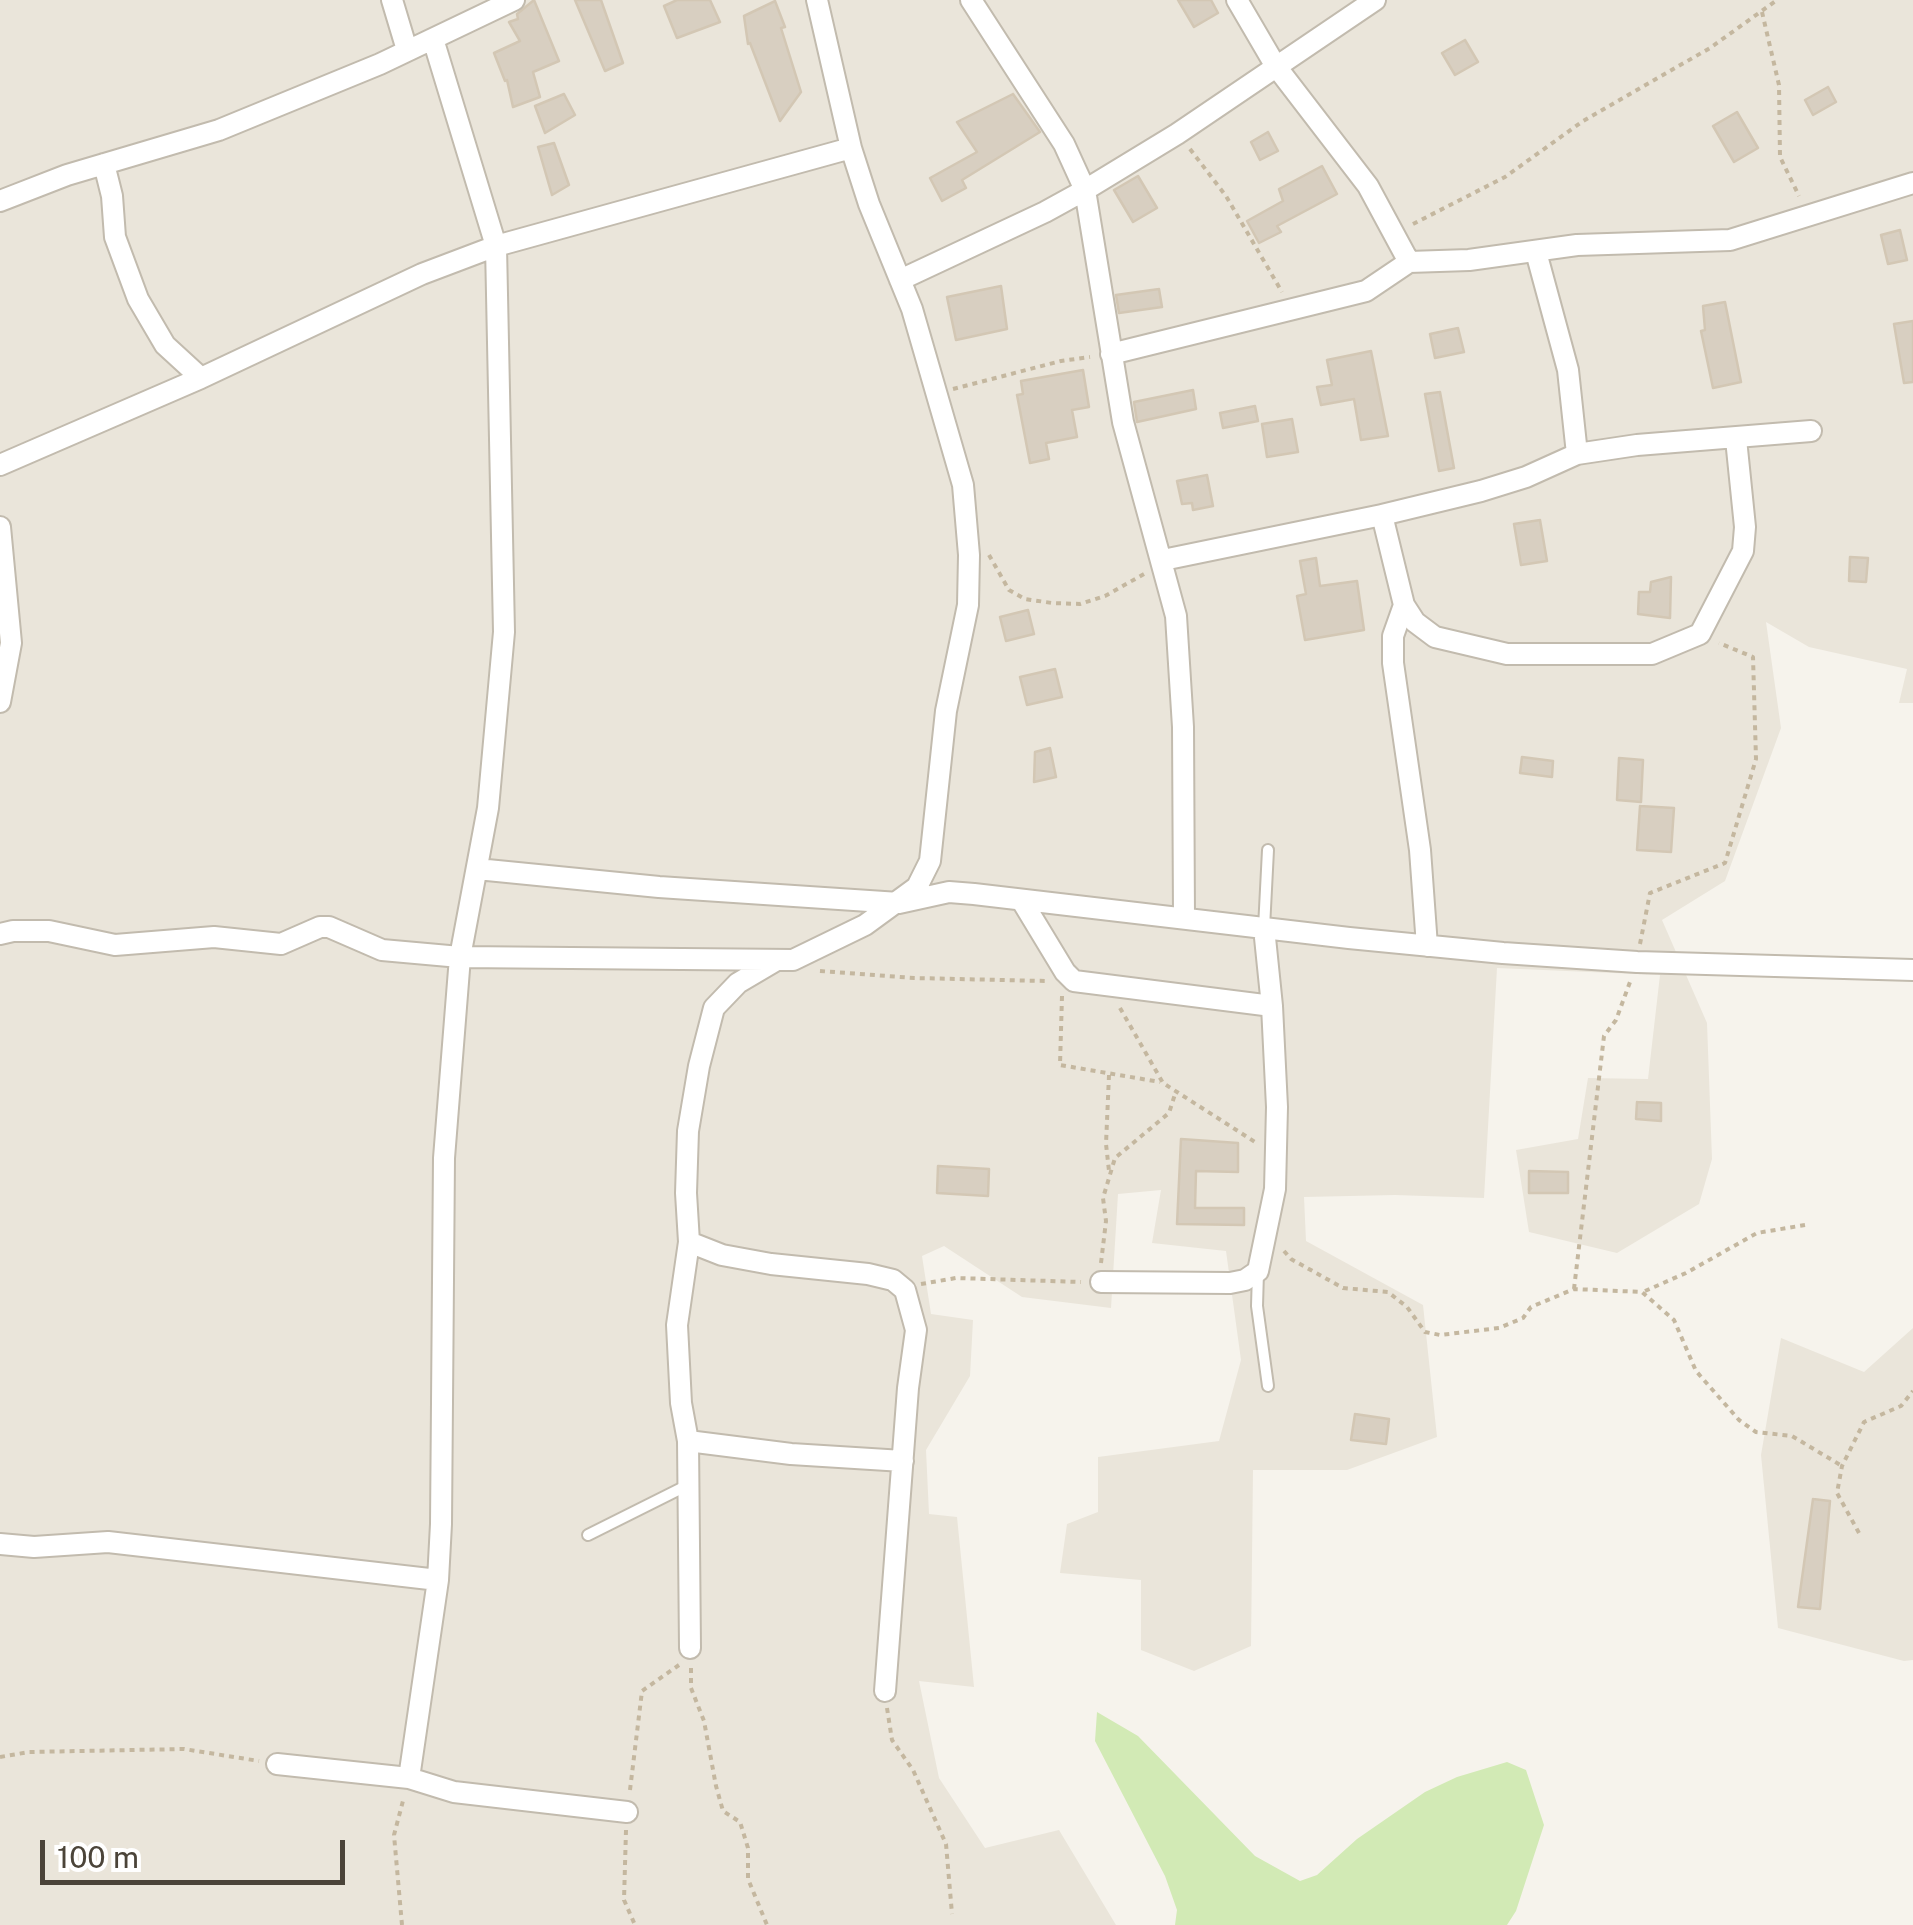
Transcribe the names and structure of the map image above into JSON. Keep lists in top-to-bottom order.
{
  "scale_bar": "100 m"
}
